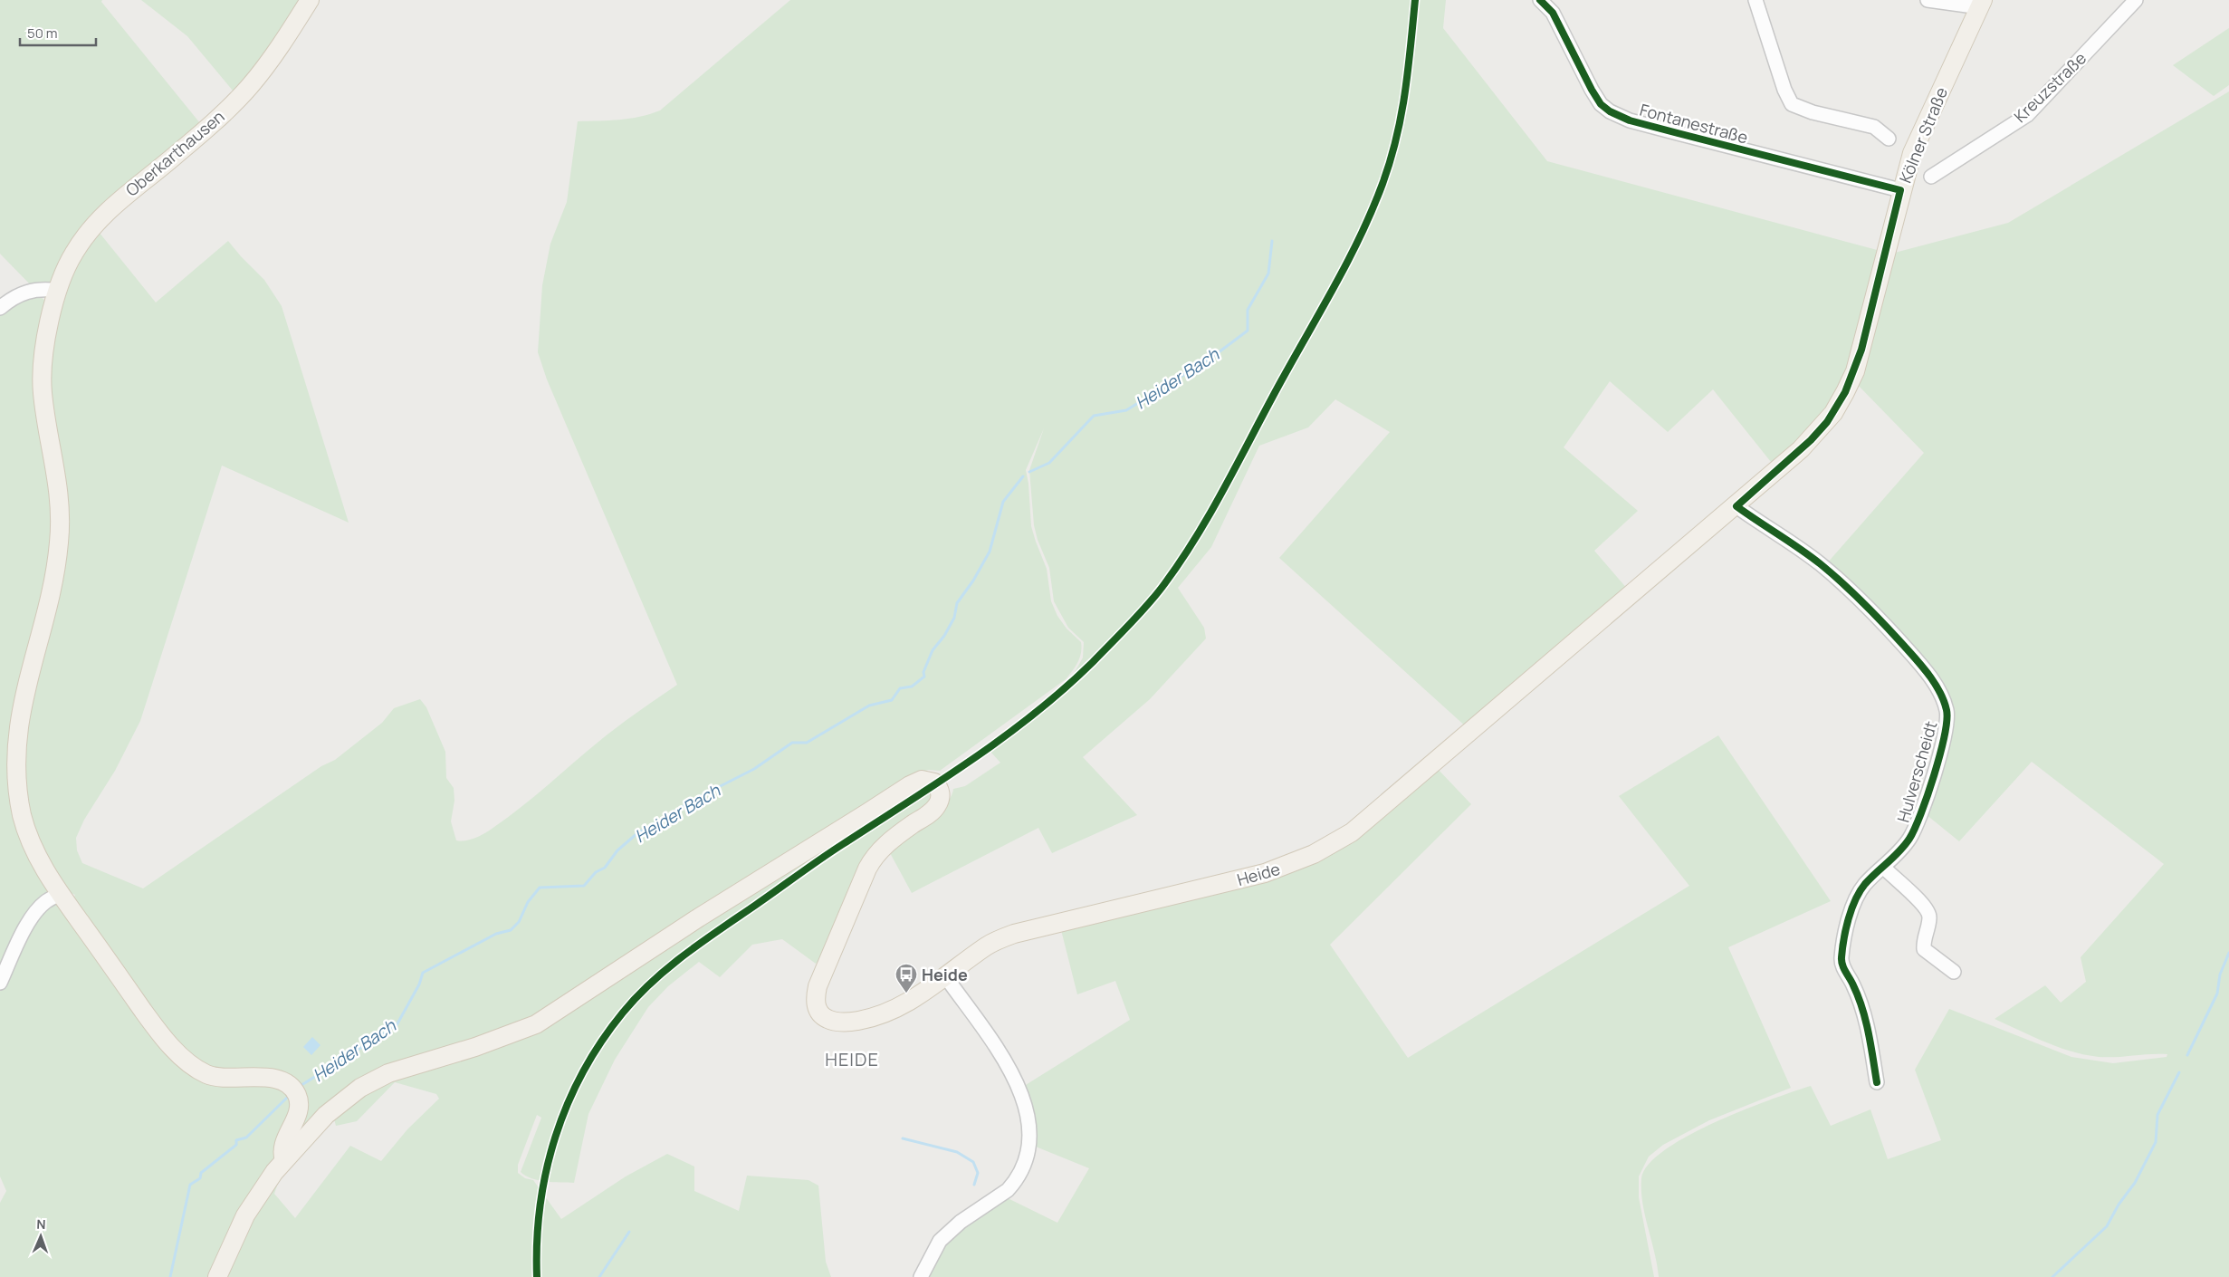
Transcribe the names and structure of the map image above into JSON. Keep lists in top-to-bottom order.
{
  "streets": {
    "main road": ["Kölner Straße", "Oberkarthausen", "Heide"],
    "street": ["Kreuzstraße", "Fontanestraße", "Hulverscheidt"]
  },
  "crossings": [
    ["Fontanestraße", "Kölner Straße"],
    ["Kölner Straße", "Hulverscheidt"],
    ["Kölner Straße", "Heide"],
    ["Oberkarthausen", "Heide"],
    ["Hulverscheidt", "Heide"]
  ],
  "districts": ["HEIDE"],
  "water": ["Heider Bach"],
  "places": {
    "bus stop": ["Heide"]
  },
  "scale_bar": "50 m",
  "north": "top"
}
